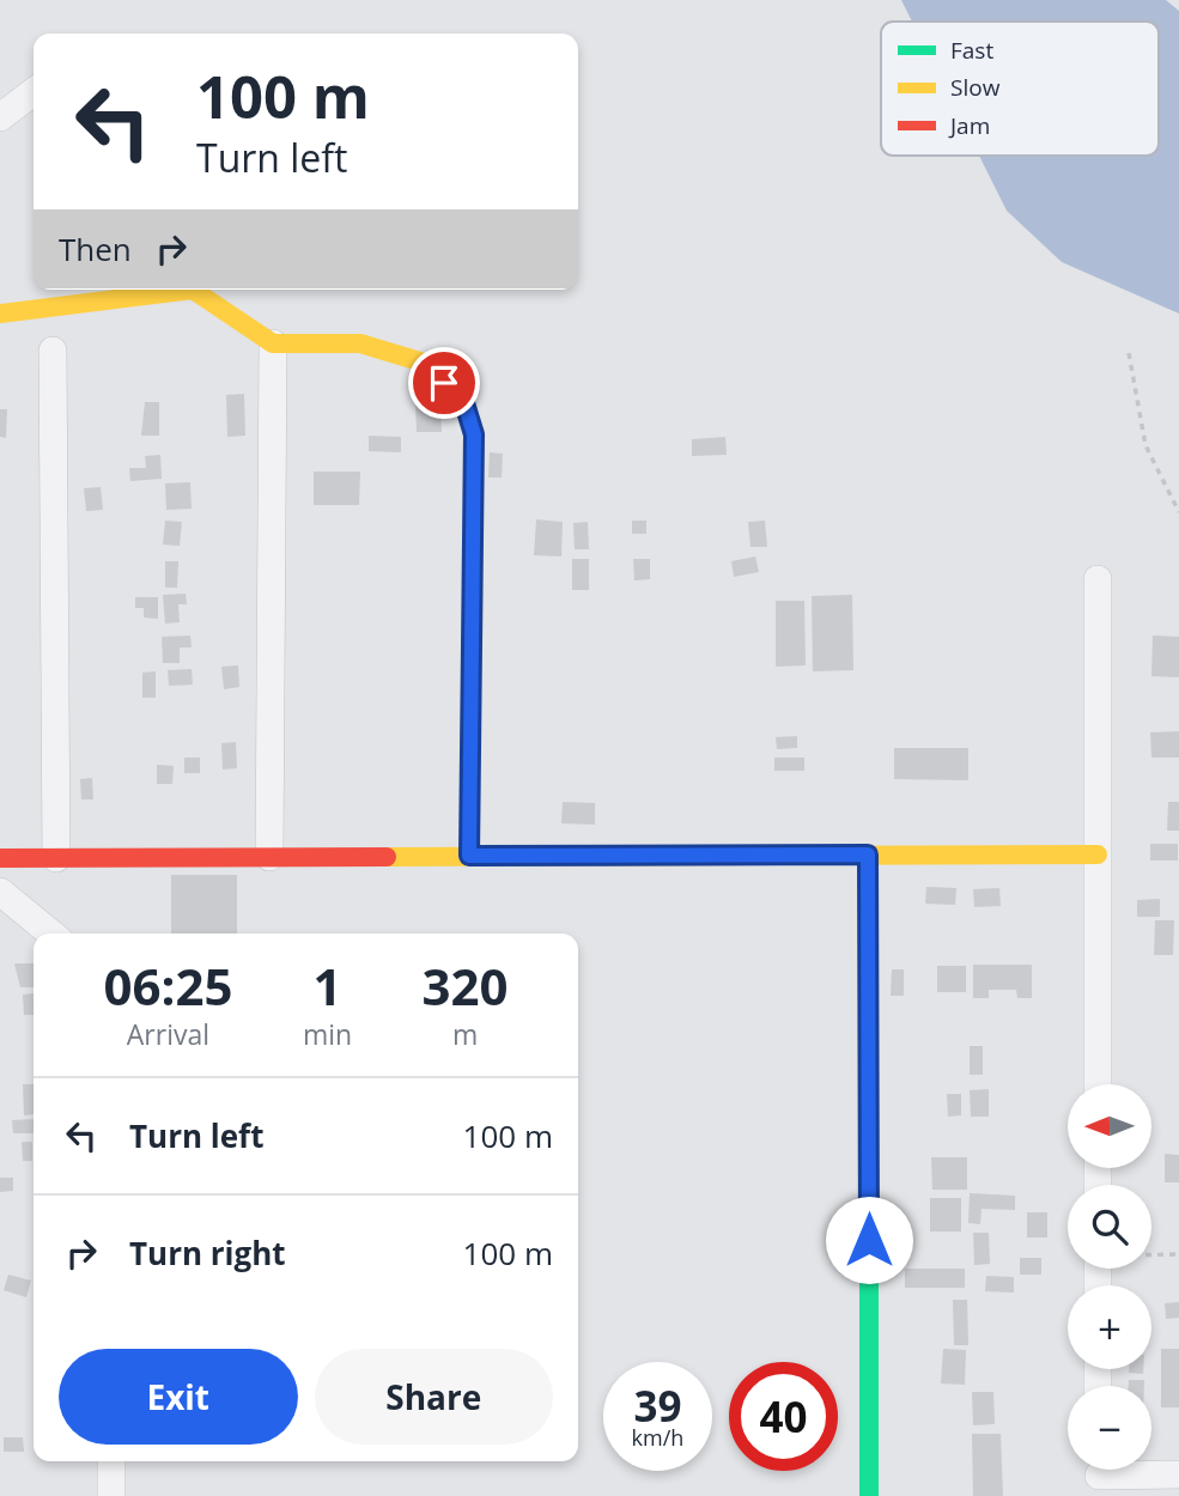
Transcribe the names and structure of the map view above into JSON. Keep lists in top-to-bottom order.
{
  "legend": ["Fast", "Slow", "Jam"],
  "north": "left",
  "page": {
    "turn": ["100 m", "Turn left"],
    "then": "Then",
    "eta": [
      "06:25",
      "Arrival",
      "1",
      "min",
      "320",
      "m"
    ],
    "list": [
      {
        "name": "Turn left",
        "value": "100 m"
      },
      {
        "name": "Turn right",
        "value": "100 m"
      }
    ],
    "map_buttons": ["+", "−"],
    "buttons": ["Exit", "Share"],
    "speed": "39 km/h",
    "limit": "40"
  }
}
